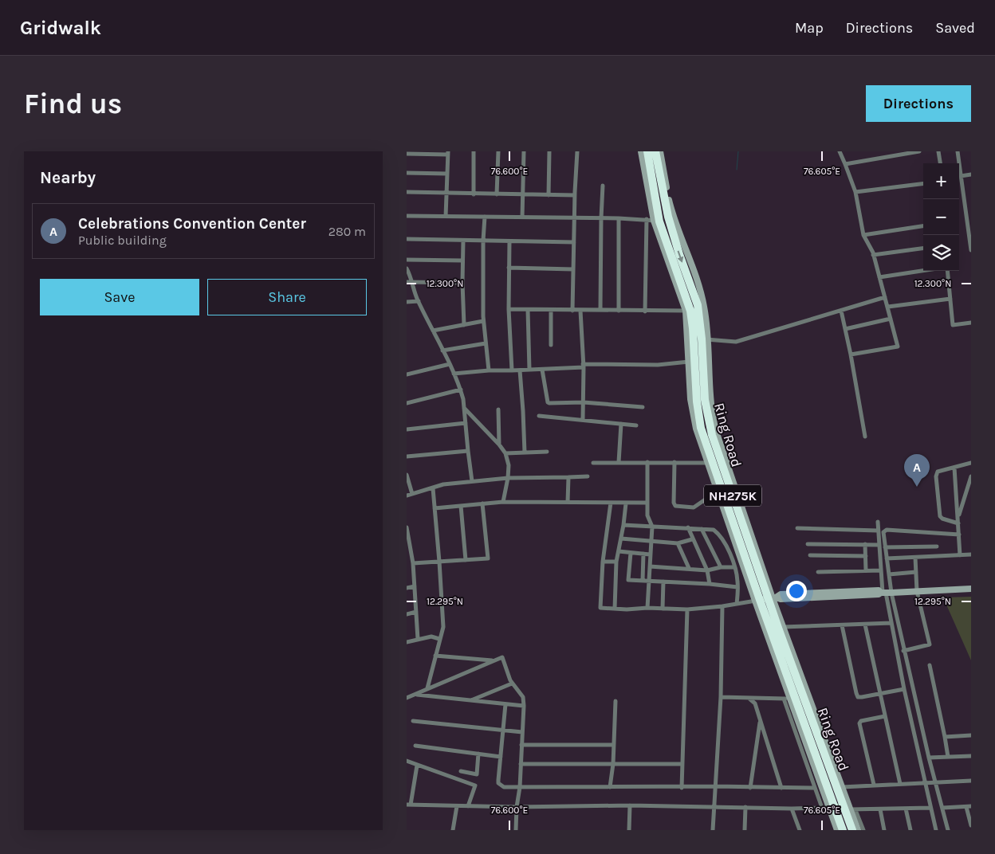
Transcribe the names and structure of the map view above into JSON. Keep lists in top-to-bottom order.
{
  "streets": {
    "highway": ["Ring Road", "NH275K"]
  },
  "page": {
    "header": "Gridwalk",
    "nav": ["Map", "Directions", "Saved"],
    "buttons": [
      "Directions",
      ["Save", "Share"]
    ],
    "title": "Find us",
    "heading": "Nearby",
    "map_buttons": ["+", "−"],
    "list": [
      {
        "mark": "A",
        "name": "Celebrations Convention Center",
        "note": "Public building",
        "value": "280 m"
      }
    ],
    "pins": "A"
  },
  "coordinates": [
    "76.600°E",
    "76.605°E",
    "12.300°N",
    "12.295°N"
  ]
}
